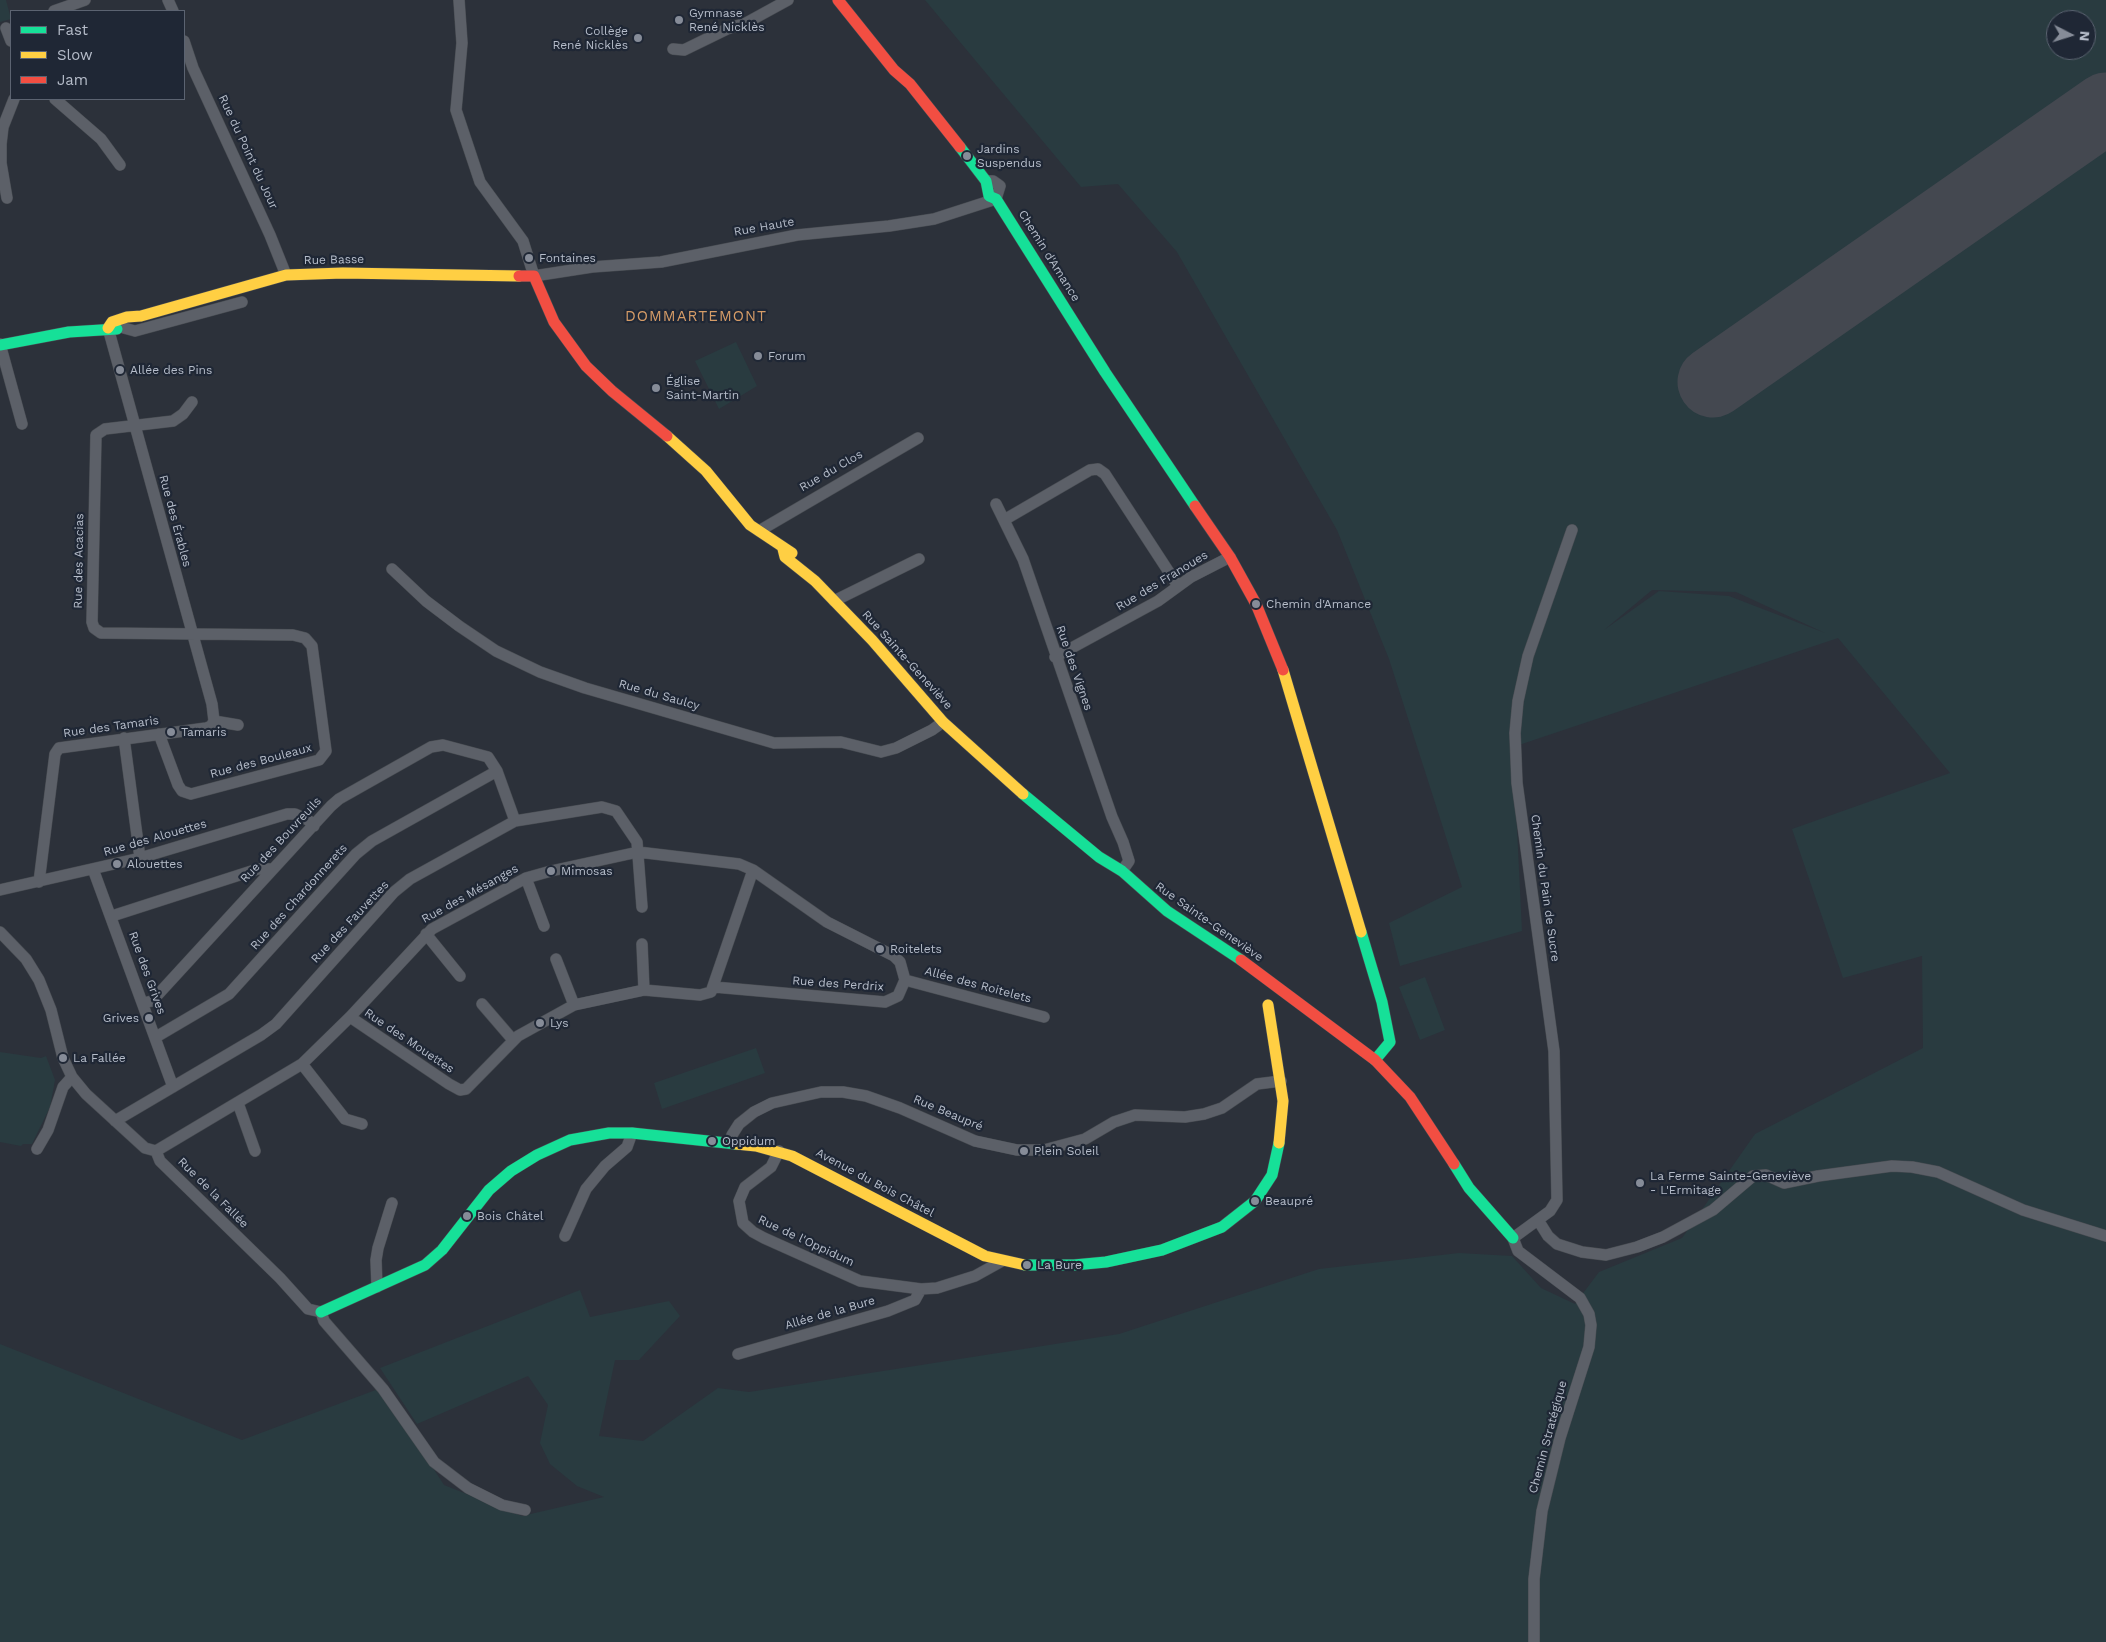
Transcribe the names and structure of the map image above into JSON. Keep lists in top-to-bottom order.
{
  "streets": {
    "street": [
      "Rue du Point du Jour",
      "Rue Haute",
      "Chemin d'Amance",
      "Rue Basse",
      "Rue du Clos",
      "Rue des Érables",
      "Rue des Acacias",
      "Rue des Franoues",
      "Rue Sainte-Geneviève",
      "Rue des Vignes",
      "Rue du Saulcy",
      "Rue des Tamaris",
      "Rue des Bouleaux",
      "Rue des Alouettes",
      "Rue des Bouvreuils",
      "Chemin du Pain de Sucre",
      "Rue des Mésanges",
      "Rue des Chardonnerets",
      "Rue des Fauvettes",
      "Rue des Grives",
      "Rue des Perdrix",
      "Allée des Roitelets",
      "Rue des Mouettes",
      "Rue Beaupré",
      "Avenue du Bois Châtel",
      "Rue de la Fallée",
      "Rue de l'Oppidum",
      "Allée de la Bure",
      "Chemin Stratégique"
    ]
  },
  "crossings": [
    ["Rue du Point du Jour", "Rue Basse"],
    ["Rue Haute", "Chemin d'Amance"],
    ["Rue Haute", "Rue Basse"],
    ["Rue Haute", "Rue Sainte-Geneviève"],
    ["Chemin d'Amance", "Rue des Franoues"],
    ["Chemin d'Amance", "Rue Sainte-Geneviève"],
    ["Rue Basse", "Rue des Érables"],
    ["Rue Basse", "Rue Sainte-Geneviève"],
    ["Rue du Clos", "Rue Sainte-Geneviève"],
    ["Rue des Érables", "Rue des Acacias"],
    ["Rue des Érables", "Rue des Tamaris"],
    ["Rue des Érables", "Rue des Bouleaux"],
    ["Rue des Acacias", "Rue des Bouleaux"],
    ["Rue des Franoues", "Rue des Vignes"],
    ["Rue Sainte-Geneviève", "Rue des Vignes"],
    ["Rue Sainte-Geneviève", "Rue du Saulcy"],
    ["Rue Sainte-Geneviève", "Chemin du Pain de Sucre"],
    ["Rue Sainte-Geneviève", "Chemin Stratégique"],
    ["Rue des Tamaris", "Rue des Bouleaux"],
    ["Rue des Tamaris", "Rue des Alouettes"],
    ["Rue des Alouettes", "Rue des Bouvreuils"],
    ["Rue des Alouettes", "Rue des Grives"],
    ["Rue des Bouvreuils", "Rue des Chardonnerets"],
    ["Rue des Bouvreuils", "Rue des Fauvettes"],
    ["Rue des Bouvreuils", "Rue des Grives"],
    ["Chemin du Pain de Sucre", "Chemin Stratégique"],
    ["Rue des Mésanges", "Rue des Fauvettes"],
    ["Rue des Mésanges", "Rue des Mouettes"],
    ["Rue des Mésanges", "Rue de la Fallée"],
    ["Rue des Chardonnerets", "Rue des Grives"],
    ["Rue des Fauvettes", "Rue des Grives"],
    ["Rue des Fauvettes", "Rue de la Fallée"],
    ["Rue des Perdrix", "Allée des Roitelets"],
    ["Rue des Perdrix", "Rue des Mouettes"],
    ["Rue Beaupré", "Avenue du Bois Châtel"],
    ["Avenue du Bois Châtel", "Rue de la Fallée"],
    ["Avenue du Bois Châtel", "Rue de l'Oppidum"],
    ["Rue de l'Oppidum", "Allée de la Bure"]
  ],
  "districts": ["DOMMARTEMONT"],
  "places": [
    "Gymnase René Nicklès",
    "Collège René Nicklès",
    "Jardins Suspendus",
    "Fontaines",
    "Forum",
    "Allée des Pins",
    "Église Saint-Martin",
    "Chemin d'Amance",
    "Tamaris",
    "Alouettes",
    "Mimosas",
    "Roitelets",
    "Grives",
    "Lys",
    "La Fallée",
    "Oppidum",
    "Plein Soleil",
    "La Ferme Sainte-Geneviève - L'Ermitage",
    "Beaupré",
    "Bois Châtel",
    "La Bure"
  ],
  "legend": ["Fast", "Slow", "Jam"],
  "north": "right"
}
